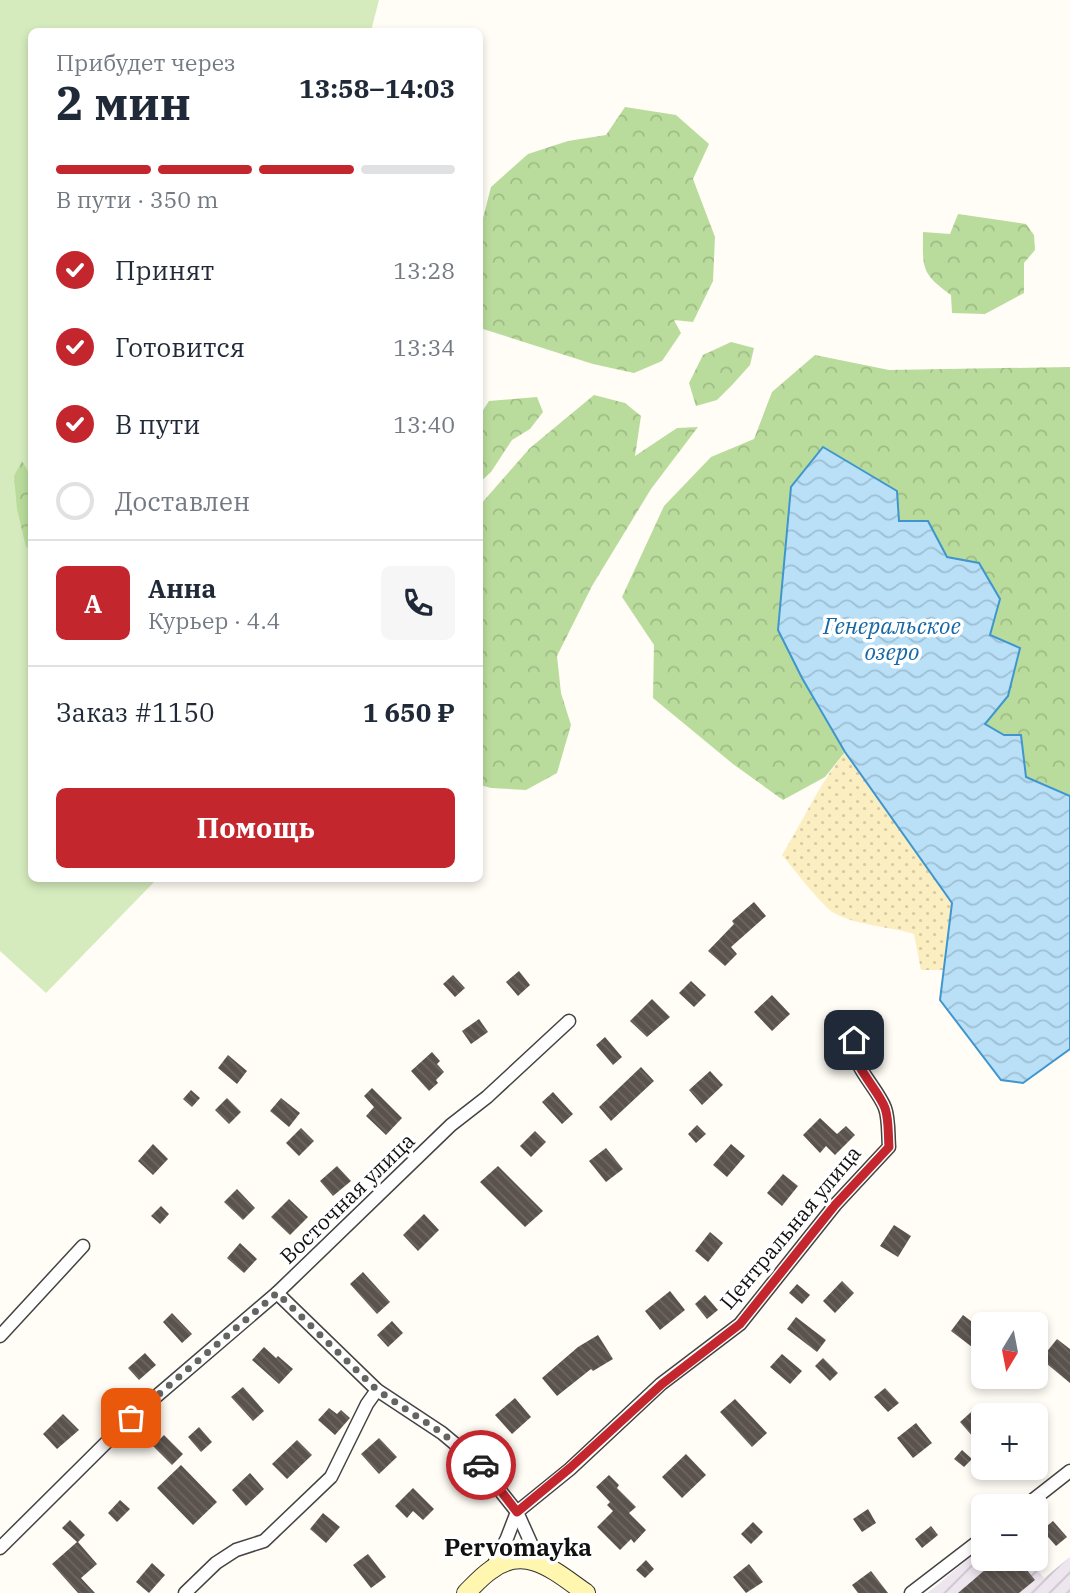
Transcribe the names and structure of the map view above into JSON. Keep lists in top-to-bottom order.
{
  "streets": {
    "street": ["Восточная улица", "Центральная улица"]
  },
  "districts": ["Pervomayka"],
  "water": ["Генеральское озеро"],
  "north": "bottom",
  "page": {
    "heading": ["2 мин", "Прибудет через", "13:58–14:03"],
    "panel": [
      "Анна",
      "Курьер · 4.4",
      "Заказ #1150",
      "1 650 ₽"
    ],
    "bar": "В пути · 350 m",
    "list": [
      ["Принят", "13:28"],
      ["Готовится", "13:34"],
      ["В пути", "13:40"],
      "Доставлен"
    ],
    "round": "А",
    "buttons": "Помощь",
    "map_buttons": ["+", "−"]
  }
}
